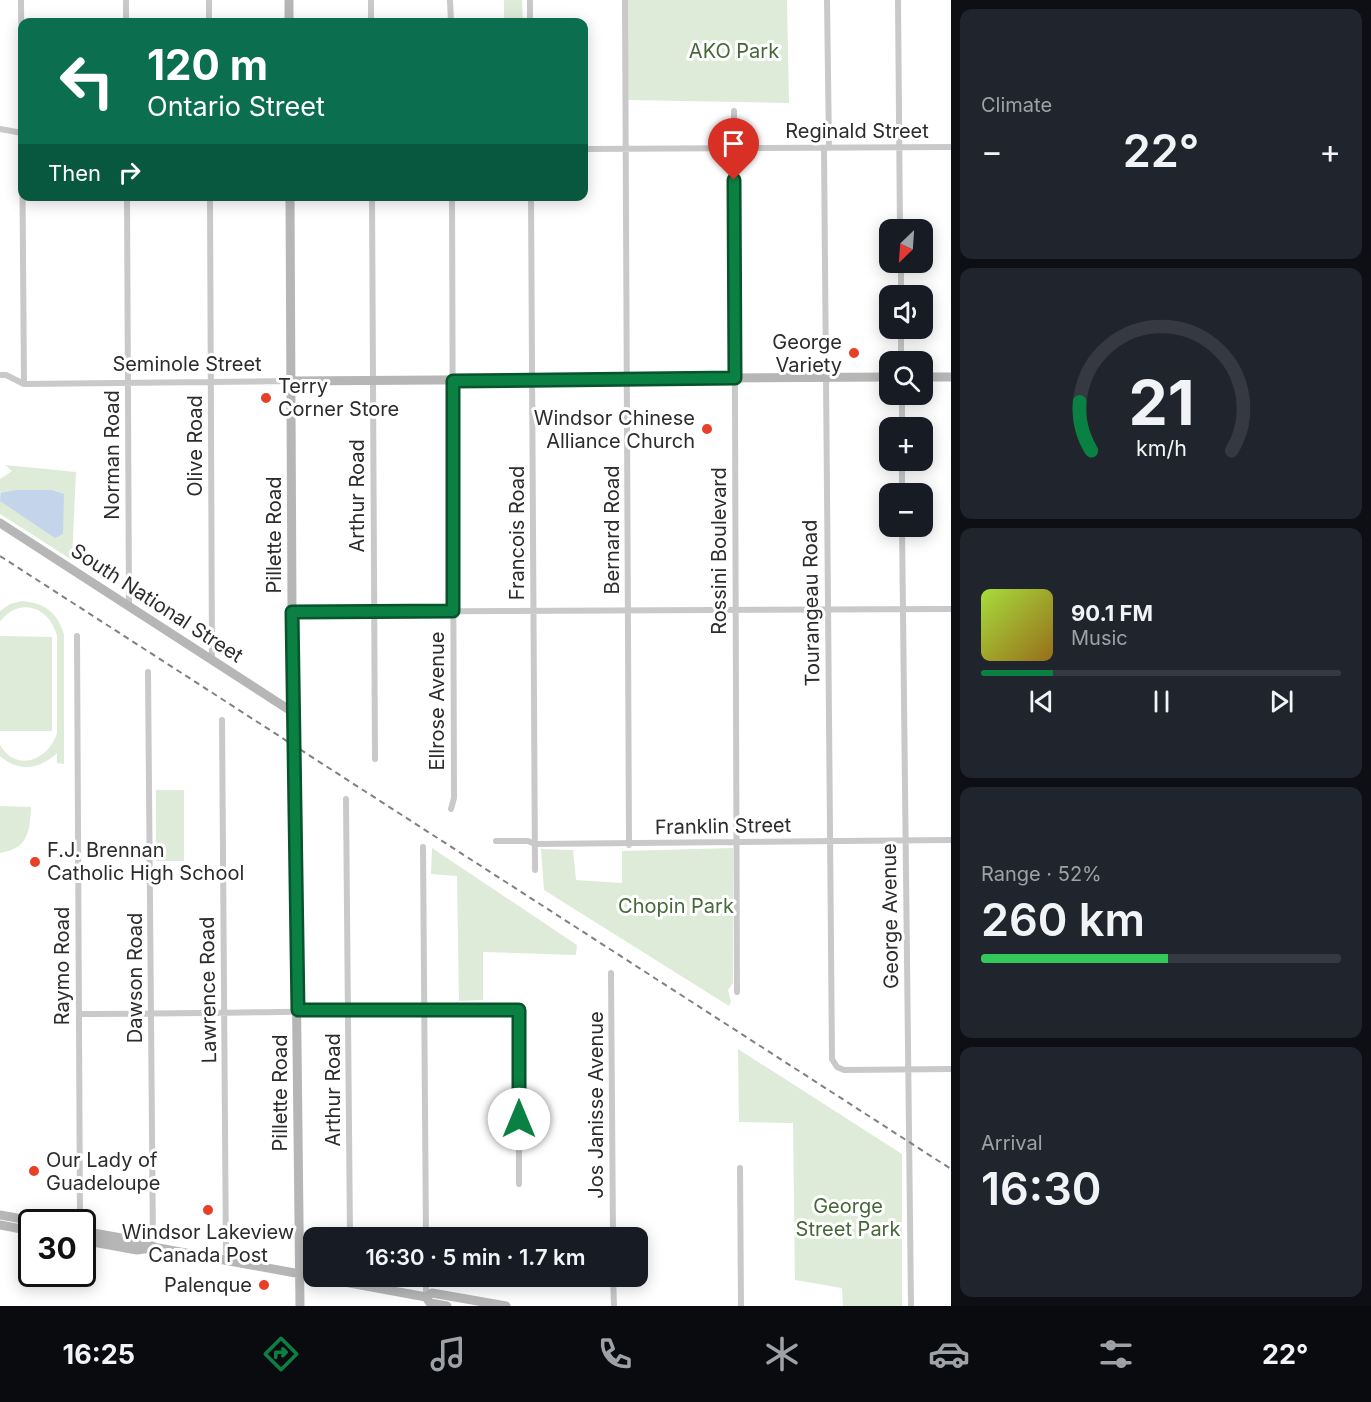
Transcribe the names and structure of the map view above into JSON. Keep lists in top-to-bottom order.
{
  "streets": {
    "street": [
      "Reginald Street",
      "Seminole Street",
      "Olive Road",
      "Norman Road",
      "Arthur Road",
      "Bernard Road",
      "Francois Road",
      "Pillette Road",
      "Rossini Boulevard",
      "South National Street",
      "Tourangeau Road",
      "Ellrose Avenue",
      "Franklin Street",
      "George Avenue",
      "Raymo Road",
      "Dawson Road",
      "Lawrence Road",
      "Jos Janisse Avenue"
    ]
  },
  "crossings": [
    ["Reginald Street", "Bernard Road"],
    ["Reginald Street", "Rossini Boulevard"],
    ["Reginald Street", "Tourangeau Road"],
    ["Seminole Street", "Olive Road"],
    ["Seminole Street", "Norman Road"],
    ["Seminole Street", "Arthur Road"],
    ["Seminole Street", "Bernard Road"],
    ["Seminole Street", "Francois Road"],
    ["Seminole Street", "Pillette Road"],
    ["Seminole Street", "Rossini Boulevard"],
    ["Seminole Street", "Tourangeau Road"],
    ["Seminole Street", "Ellrose Avenue"],
    ["Olive Road", "South National Street"],
    ["Norman Road", "South National Street"],
    ["Bernard Road", "Franklin Street"],
    ["Francois Road", "Franklin Street"],
    ["Pillette Road", "South National Street"],
    ["Rossini Boulevard", "Franklin Street"],
    ["Tourangeau Road", "Franklin Street"],
    ["Tourangeau Road", "George Avenue"],
    ["Franklin Street", "George Avenue"]
  ],
  "parks": ["AKO Park", "Chopin Park", "George Street Park"],
  "places": [
    "George Variety",
    "Terry Corner Store",
    "Windsor Chinese Alliance Church",
    "F.J. Brennan Catholic High School",
    "Our Lady of Guadeloupe",
    "Windsor Lakeview Canada Post",
    "Palenque"
  ],
  "north": "bottom left",
  "page": {
    "tile": [
      "Climate",
      ["Range · 52%", "260 km"],
      ["Arrival", "16:30"]
    ],
    "turn": ["120 m", "Ontario Street"],
    "heat": ["−", "22°", "+"],
    "then": "Then",
    "map_buttons": ["+", "−"],
    "song": ["90.1 FM", "Music"],
    "limit": "30",
    "trip": "16:30 · 5 min · 1.7 km",
    "tabs": ["16:25", "22°"],
    "gauge": ["21", "km/h"]
  }
}
